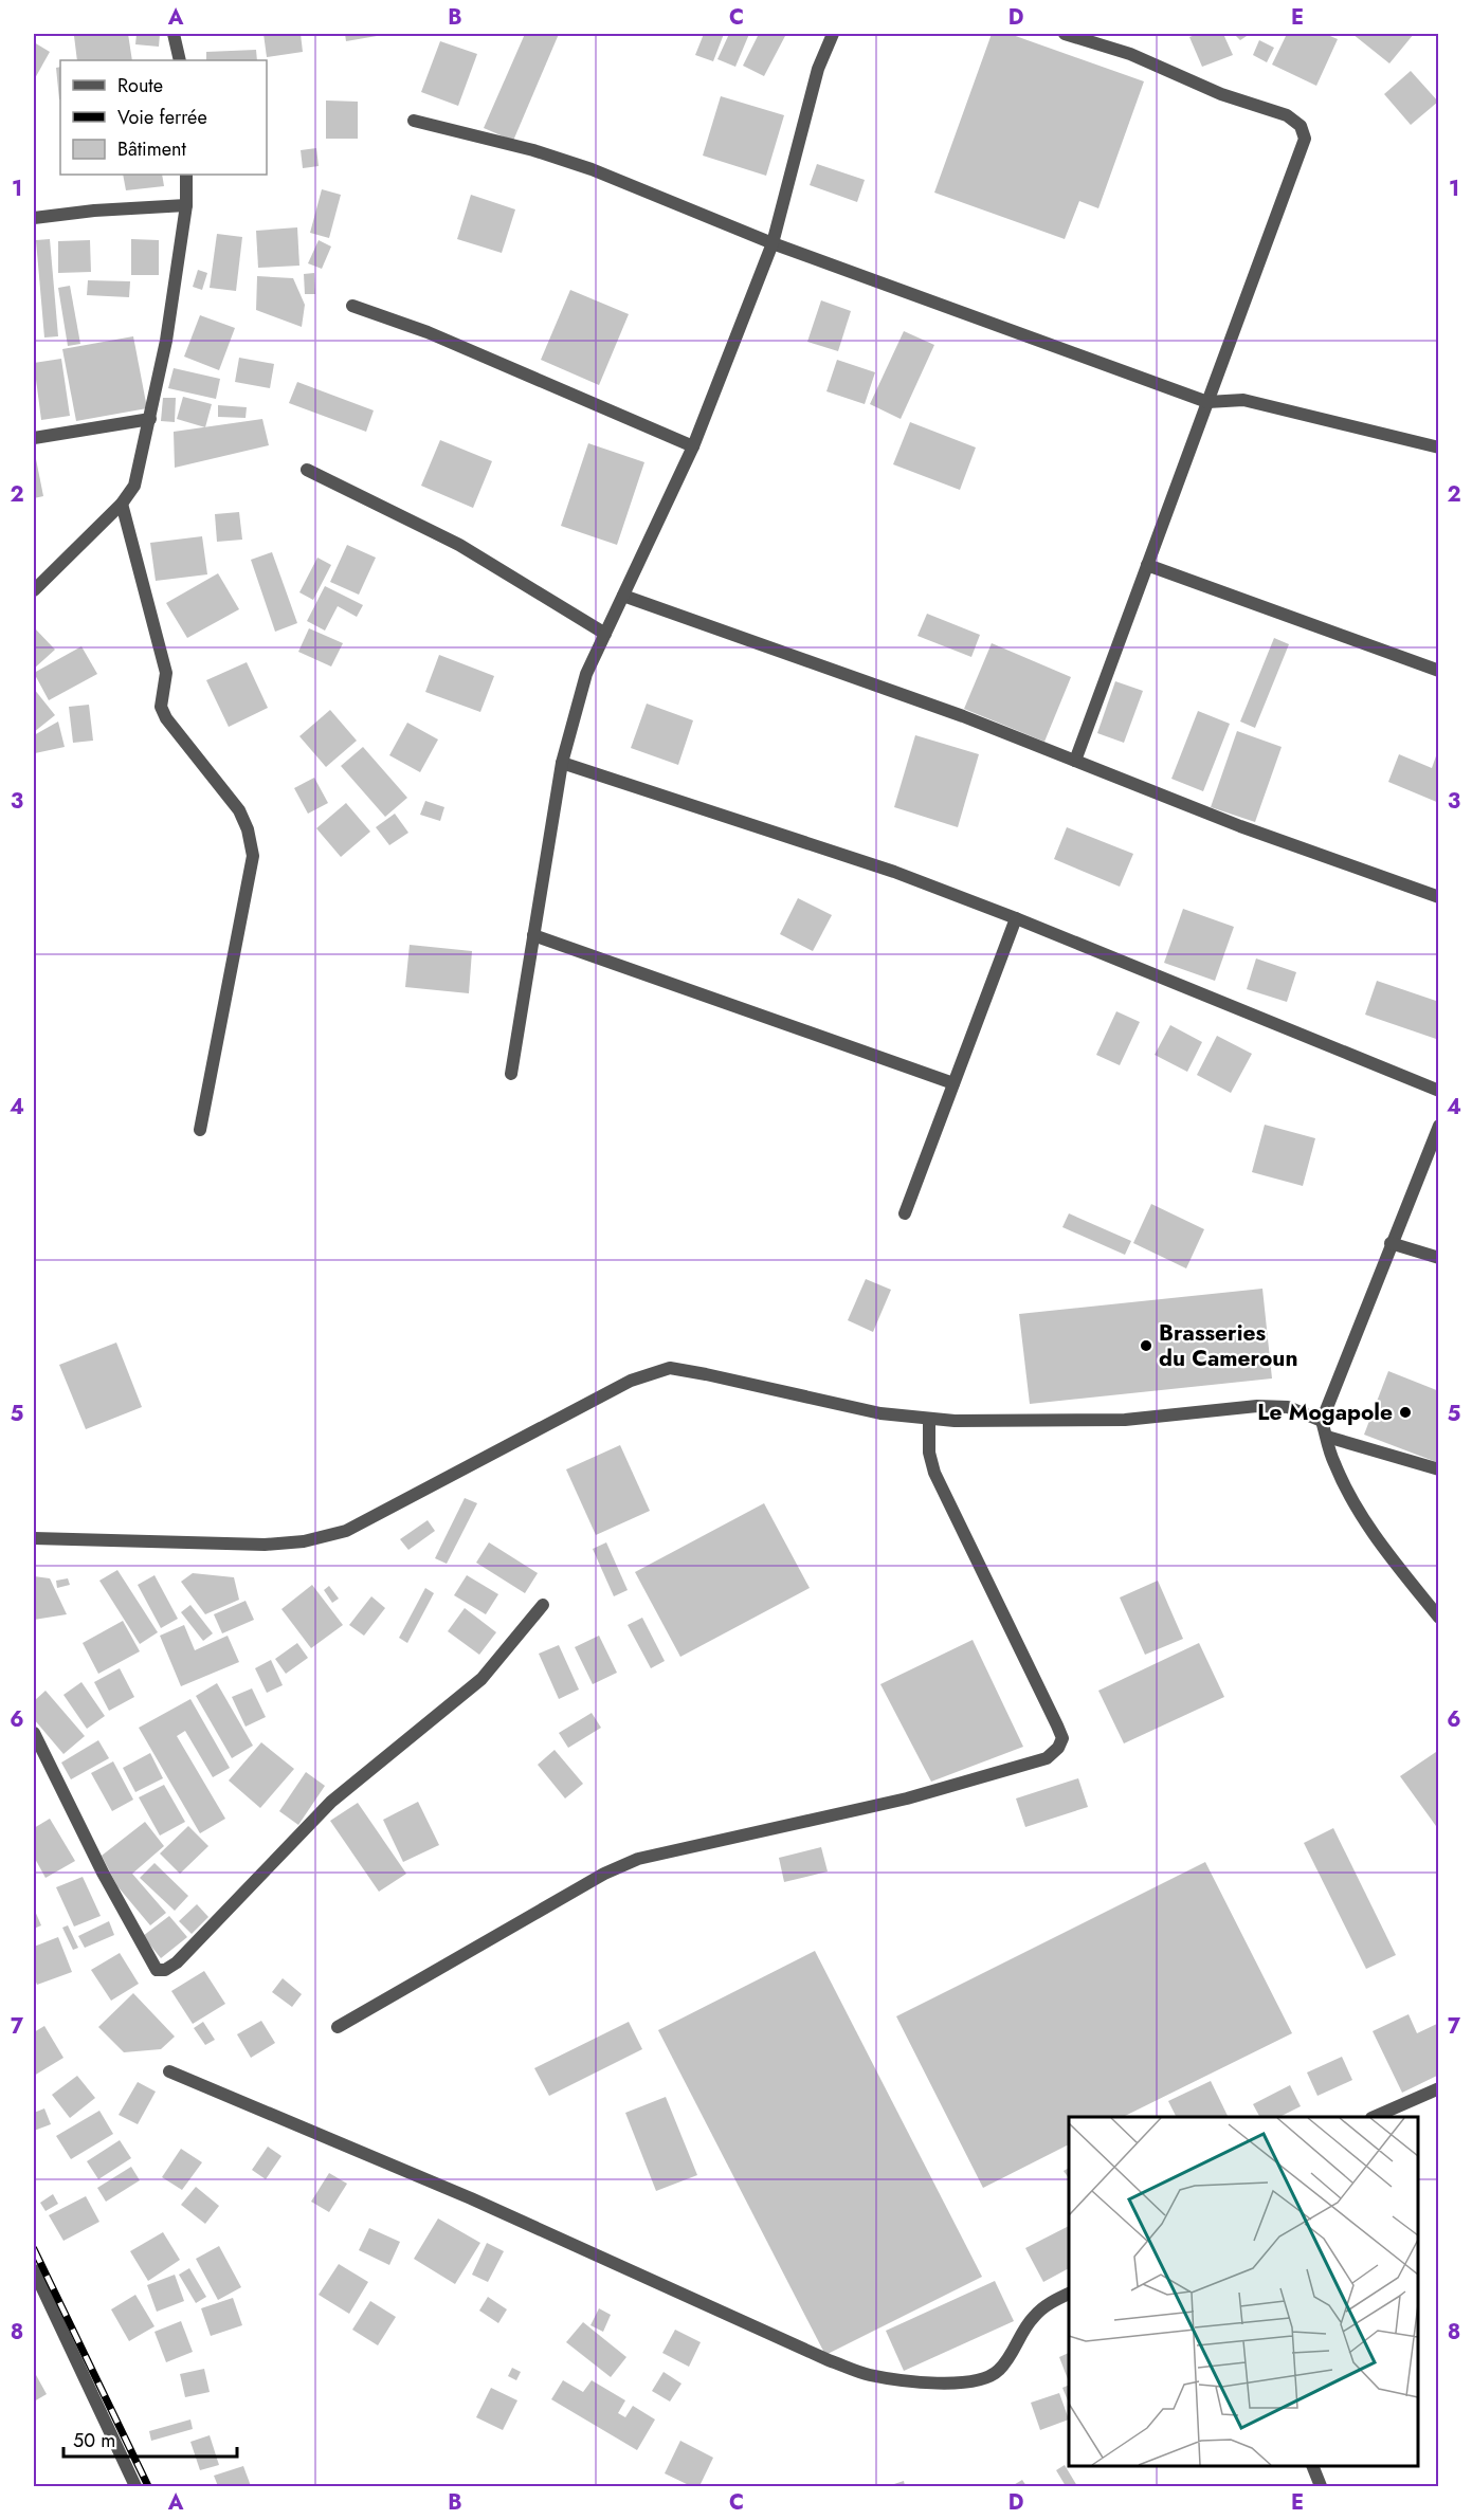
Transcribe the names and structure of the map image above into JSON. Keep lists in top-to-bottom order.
{
  "places": ["Brasseries du Cameroun", "Le Mogapole"],
  "legend": ["Route", "Voie ferrée", "Bâtiment"],
  "scale_bar": "50 m",
  "grid": {
    "columns": [
      "A",
      "B",
      "C",
      "D",
      "E"
    ],
    "rows": [
      "1",
      "2",
      "3",
      "4",
      "5",
      "6",
      "7",
      "8"
    ]
  }
}
